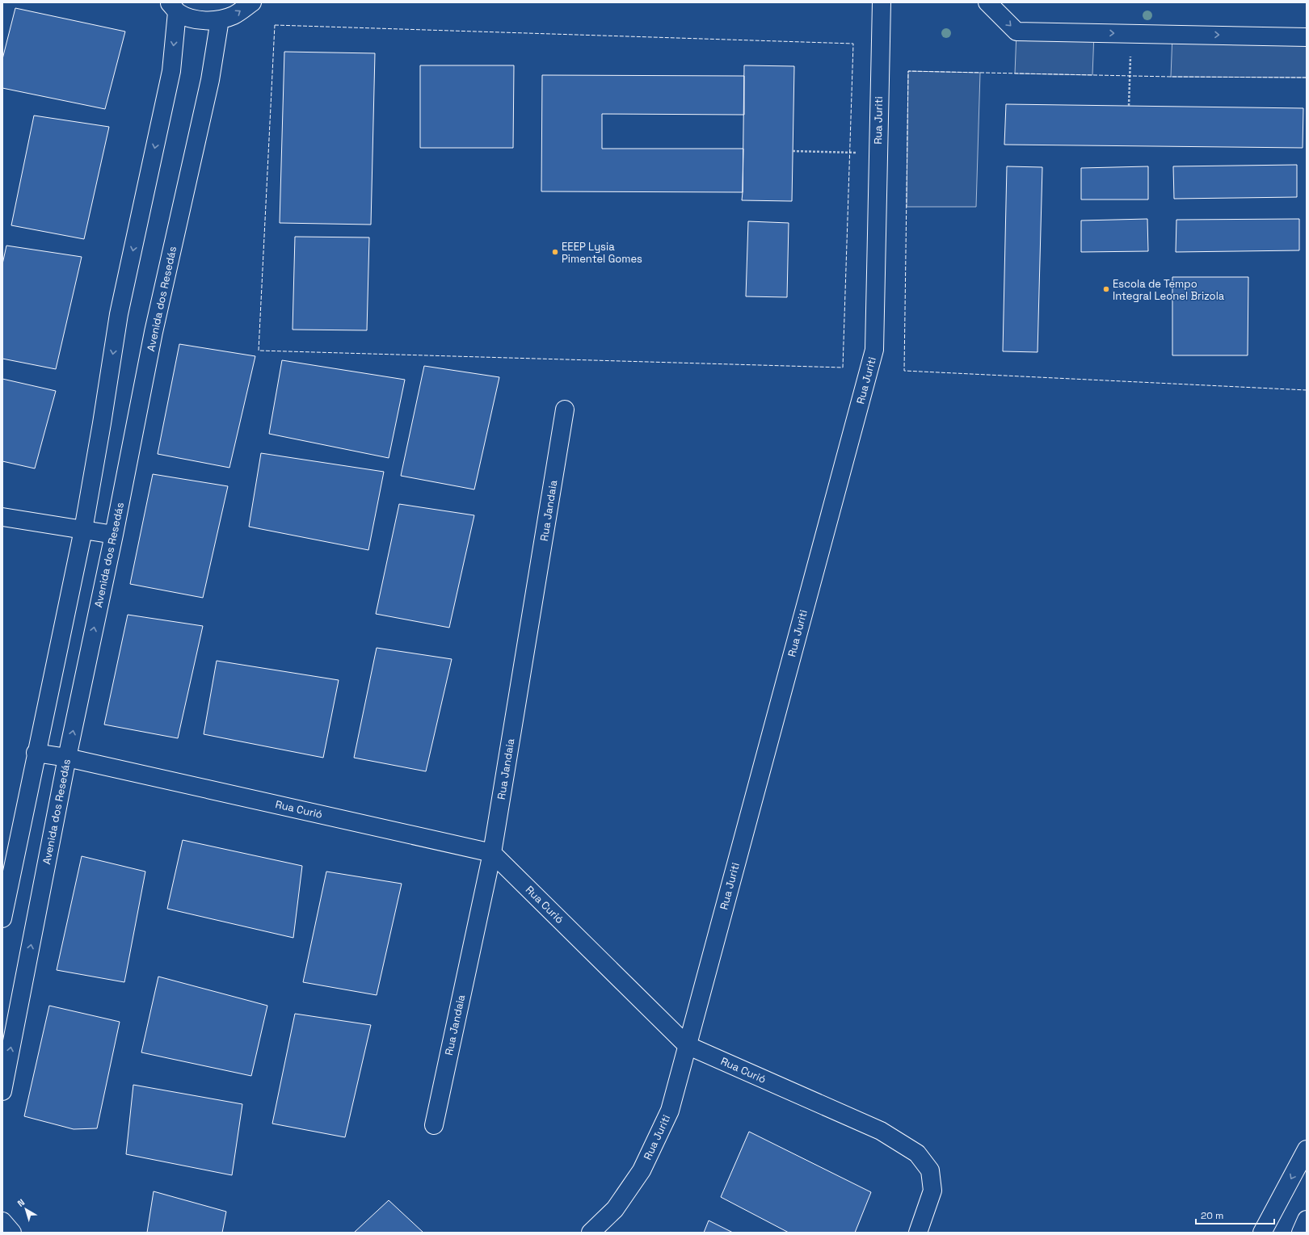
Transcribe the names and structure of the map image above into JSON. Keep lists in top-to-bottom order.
{
  "streets": {
    "street": [
      "Rua Juriti",
      "Avenida dos Resedás",
      "Rua Jandaia",
      "Rua Curió"
    ]
  },
  "crossings": [
    ["Rua Juriti", "Rua Curió"],
    ["Avenida dos Resedás", "Rua Curió"],
    ["Rua Jandaia", "Rua Curió"]
  ],
  "places": ["EEEP Lysia Pimentel Gomes", "Escola de Tempo Integral Leonel Brizola"],
  "scale_bar": "20 m",
  "north": "top left"
}
